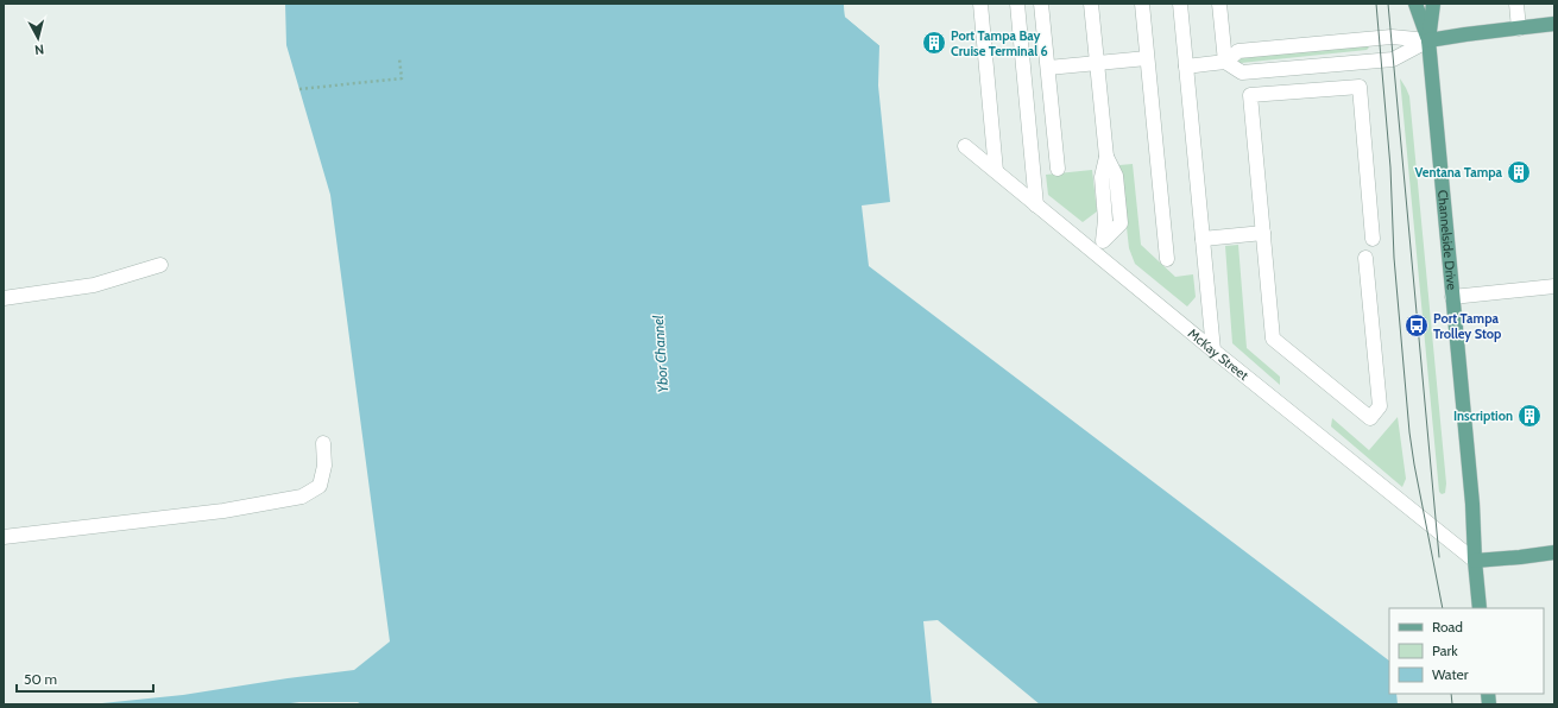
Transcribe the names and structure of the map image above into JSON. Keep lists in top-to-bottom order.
{
  "streets": {
    "main road": ["Channelside Drive"],
    "street": ["McKay Street"]
  },
  "crossings": [
    ["Channelside Drive", "McKay Street"]
  ],
  "water": ["Ybor Channel"],
  "places": {
    "building": ["Port Tampa Bay Cruise Terminal 6", "Ventana Tampa", "Inscription"],
    "bus stop": ["Port Tampa Trolley Stop"]
  },
  "legend": ["Road", "Park", "Water"],
  "scale_bar": "50 m",
  "north": "bottom"
}
